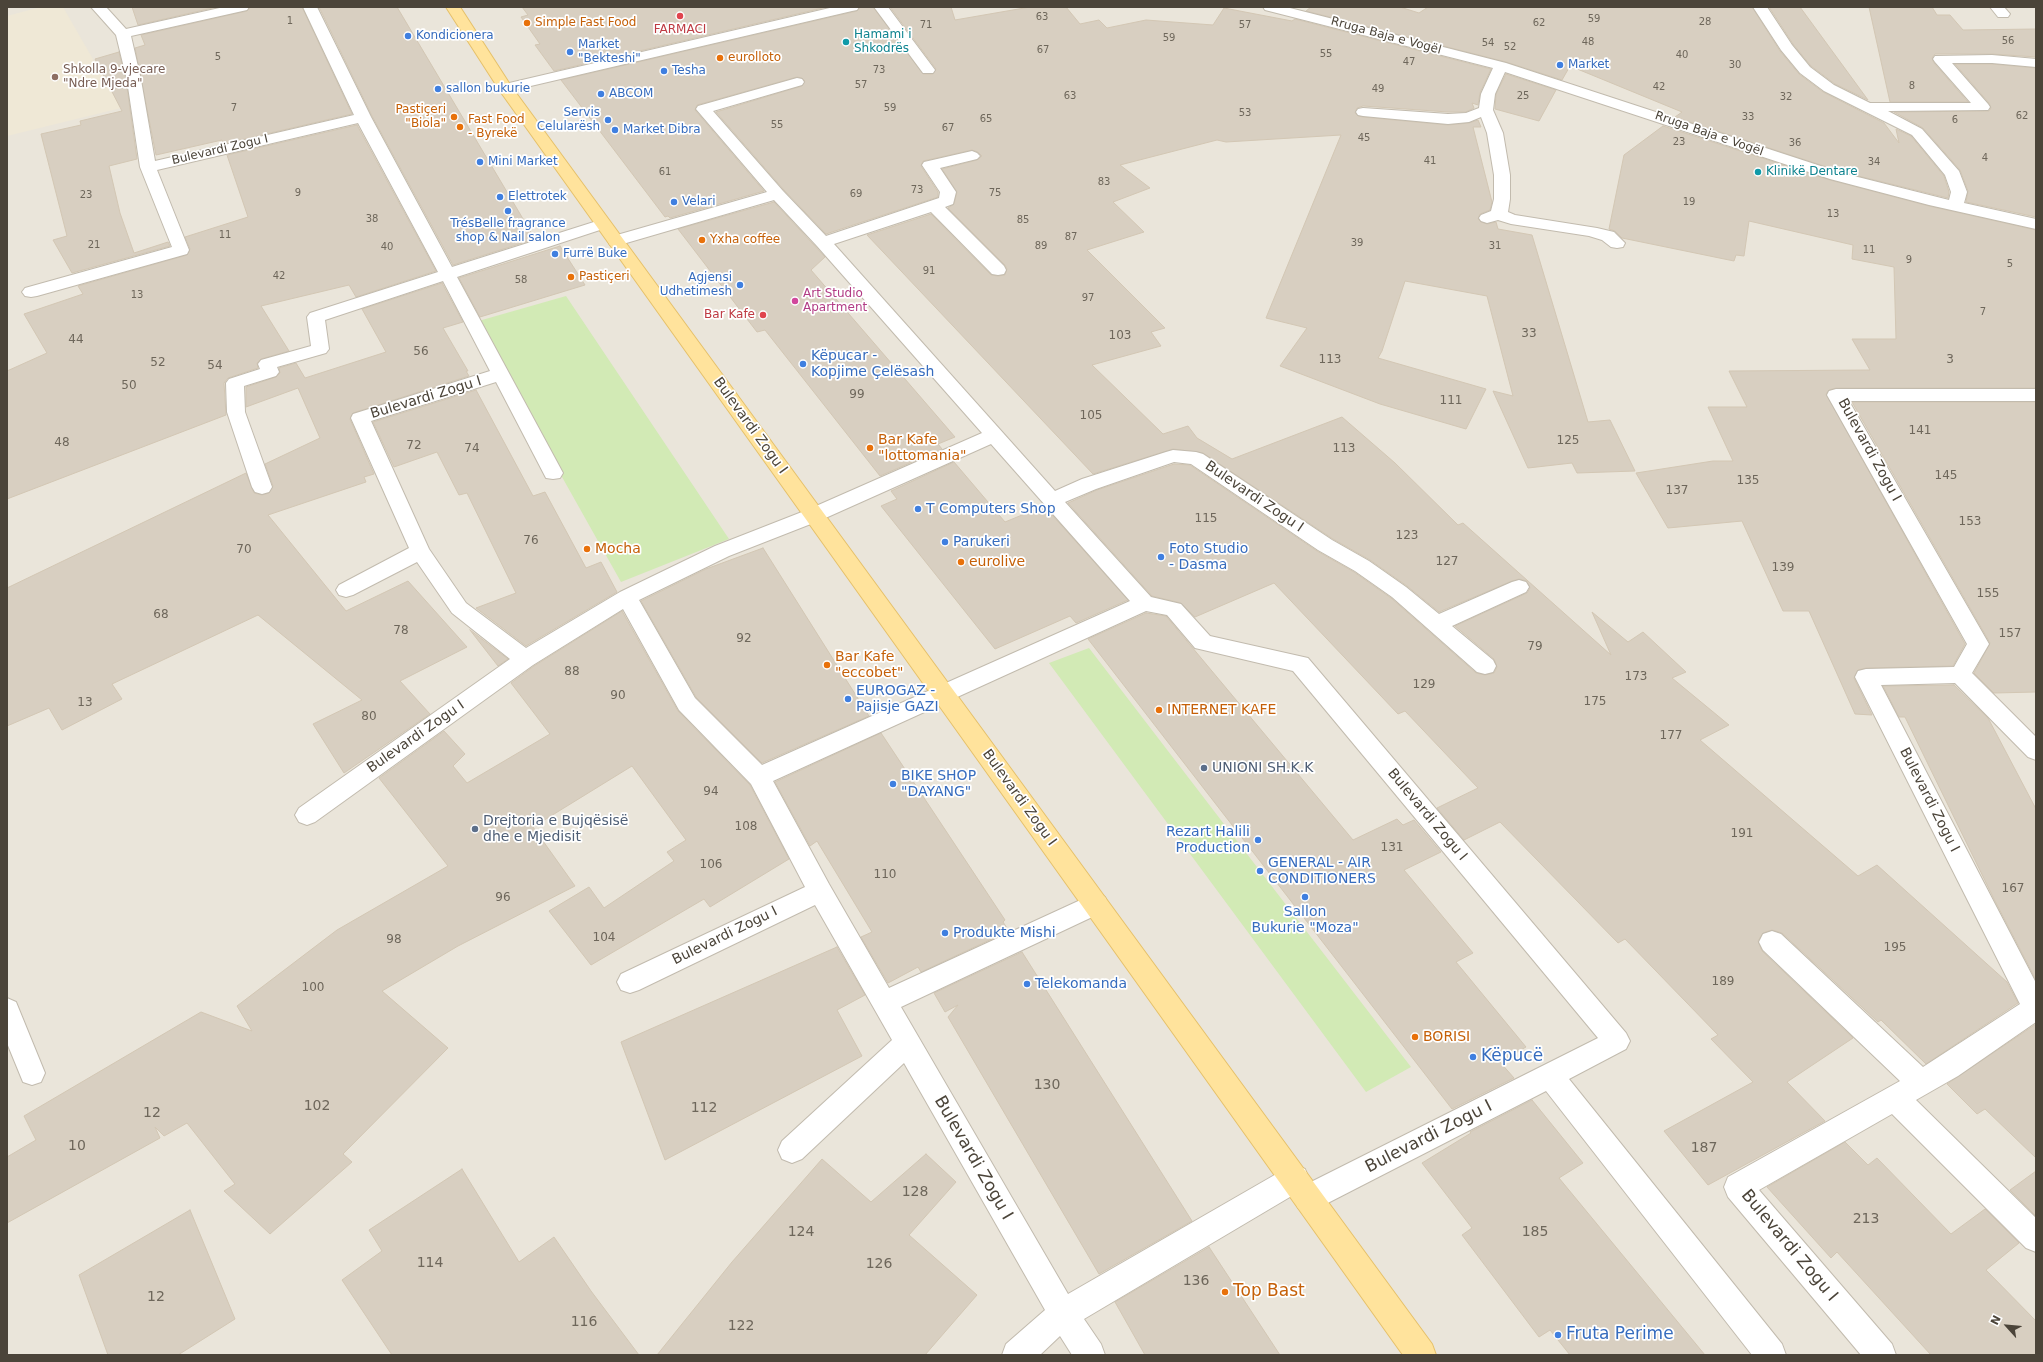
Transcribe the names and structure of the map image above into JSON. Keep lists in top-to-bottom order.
{
  "streets": {
    "main road": ["Bulevardi Zogu I"],
    "street": ["Rruga Baja e Vogël"]
  },
  "places": [
    "FARMACI",
    "Simple Fast Food",
    "Kondicionera",
    "Hamami i Shkodrës",
    "Market \"Bekteshi\"",
    "eurolloto",
    "Market",
    "Tesha",
    "Shkolla 9-vjecare \"Ndre Mjeda\"",
    "sallon bukurie",
    "ABCOM",
    "Pastiçeri \"Biola\"",
    "Servis Celularësh",
    "Fast Food - Byrekë",
    "Market Dibra",
    "Mini Market",
    "Klinikë Dentare",
    "Elettrotek",
    "Velari",
    "TrésBelle fragrance shop & Nail salon",
    "Yxha coffee",
    "Furrë Buke",
    "Pastiçeri",
    "Agjensi Udhetimesh",
    "Art Studio Apartment",
    "Bar Kafe",
    "Këpucar - Kopjime Çelësash",
    "Bar Kafe \"lottomania\"",
    "T Computers Shop",
    "Parukeri",
    "Mocha",
    "Foto Studio - Dasma",
    "eurolive",
    "Bar Kafe \"eccobet\"",
    "EUROGAZ - Pajisje GAZI",
    "INTERNET KAFE",
    "UNIONI SH.K.K",
    "BIKE SHOP \"DAYANG\"",
    "Drejtoria e Bujqësisë dhe e Mjedisit",
    "Rezart Halili Production",
    "GENERAL - AIR CONDITIONERS",
    "Sallon Bukurie \"Moza\"",
    "Produkte Mishi",
    "Telekomanda",
    "BORISI",
    "Këpucë",
    "Top Bast",
    "Fruta Perime"
  ],
  "house_numbers": [
    "63",
    "59",
    "1",
    "28",
    "62",
    "71",
    "57",
    "59",
    "56",
    "48",
    "54",
    "52",
    "67",
    "55",
    "40",
    "5",
    "47",
    "30",
    "73",
    "57",
    "8",
    "42",
    "49",
    "63",
    "25",
    "32",
    "7",
    "59",
    "53",
    "62",
    "33",
    "65",
    "6",
    "55",
    "67",
    "45",
    "23",
    "36",
    "4",
    "41",
    "34",
    "61",
    "83",
    "73",
    "9",
    "75",
    "69",
    "23",
    "19",
    "13",
    "38",
    "85",
    "11",
    "87",
    "39",
    "21",
    "89",
    "31",
    "40",
    "11",
    "9",
    "5",
    "91",
    "42",
    "58",
    "13",
    "97",
    "7",
    "33",
    "103",
    "44",
    "56",
    "113",
    "3",
    "52",
    "54",
    "50",
    "99",
    "111",
    "105",
    "141",
    "125",
    "48",
    "72",
    "74",
    "113",
    "145",
    "135",
    "137",
    "115",
    "153",
    "123",
    "76",
    "70",
    "127",
    "139",
    "155",
    "68",
    "78",
    "157",
    "92",
    "79",
    "88",
    "173",
    "129",
    "90",
    "175",
    "13",
    "80",
    "177",
    "94",
    "108",
    "191",
    "131",
    "106",
    "110",
    "167",
    "96",
    "104",
    "98",
    "195",
    "189",
    "100",
    "130",
    "102",
    "112",
    "12",
    "10",
    "187",
    "128",
    "213",
    "124",
    "185",
    "114",
    "126",
    "136",
    "12",
    "116",
    "122"
  ],
  "north": "top left"
}
